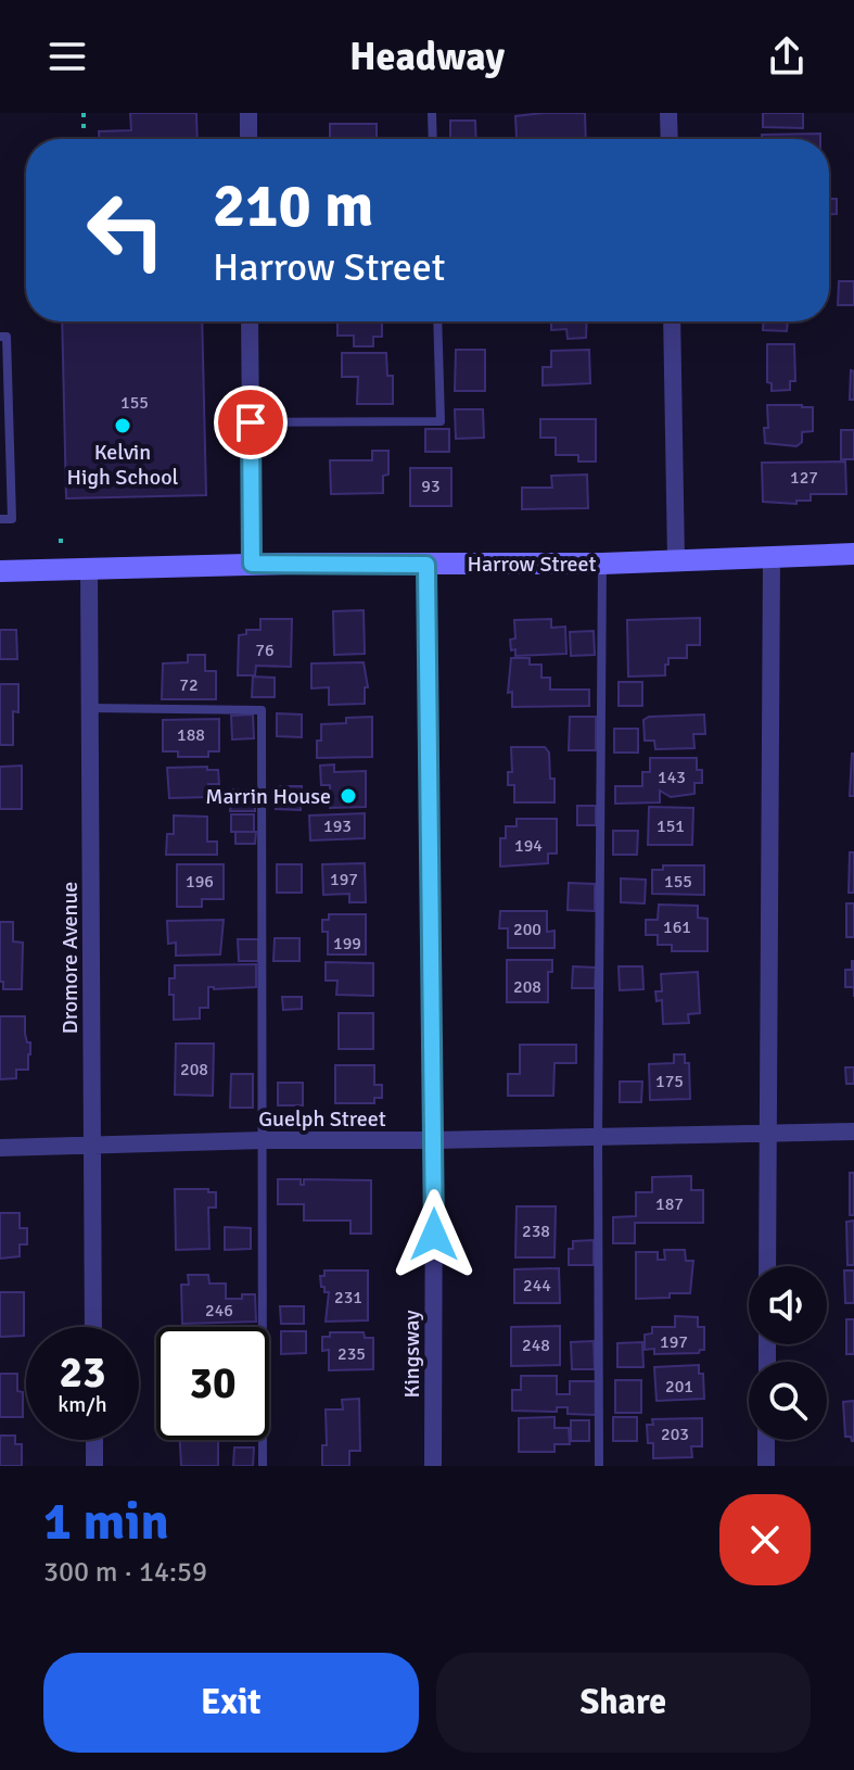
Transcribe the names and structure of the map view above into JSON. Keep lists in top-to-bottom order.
{
  "streets": {
    "street": [
      "Harrow Street",
      "Dromore Avenue",
      "Guelph Street",
      "Kingsway"
    ]
  },
  "crossings": [
    ["Harrow Street", "Dromore Avenue"],
    ["Harrow Street", "Kingsway"],
    ["Dromore Avenue", "Guelph Street"],
    ["Guelph Street", "Kingsway"]
  ],
  "places": ["Kelvin High School", "Marrin House"],
  "house_numbers": [
    "155",
    "127",
    "93",
    "76",
    "72",
    "188",
    "143",
    "193",
    "151",
    "194",
    "197",
    "196",
    "155",
    "161",
    "200",
    "199",
    "208",
    "208",
    "175",
    "187",
    "238",
    "244",
    "231",
    "246",
    "197",
    "248",
    "235",
    "201",
    "203"
  ],
  "page": {
    "header": "Headway",
    "turn": ["210 m", "Harrow Street"],
    "speed": "23 km/h",
    "limit": "30",
    "heading": ["1 min", "300 m · 14:59"],
    "buttons": ["Exit", "Share"]
  }
}
